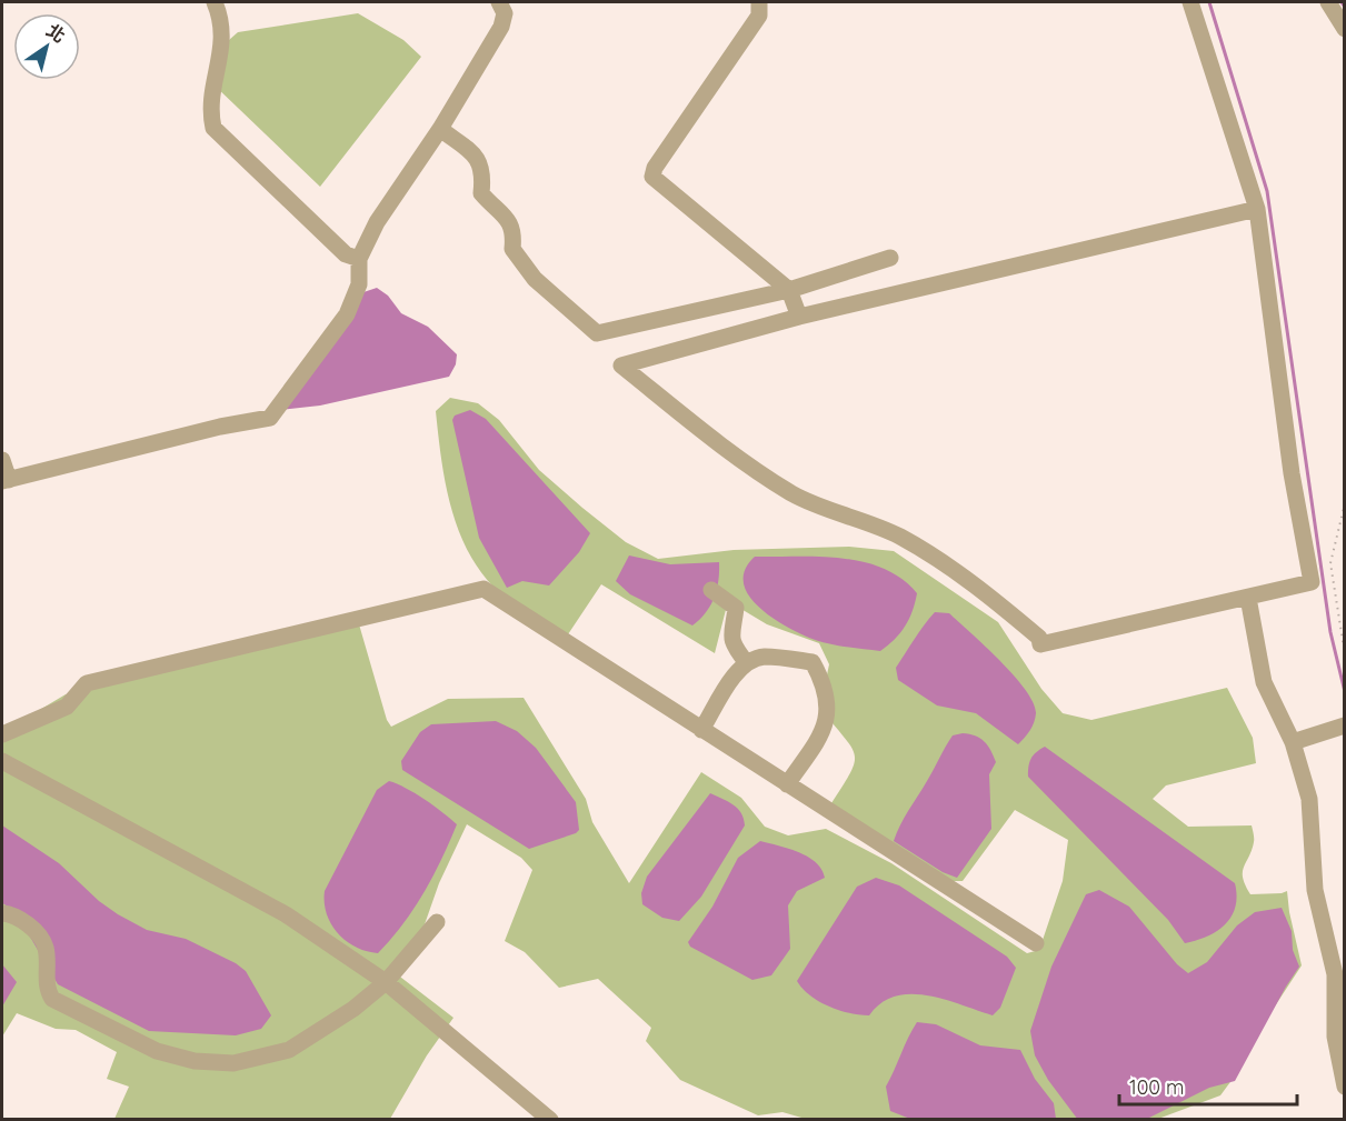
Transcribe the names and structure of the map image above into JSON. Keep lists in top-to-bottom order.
{
  "scale_bar": "100 m",
  "north": "top right"
}
